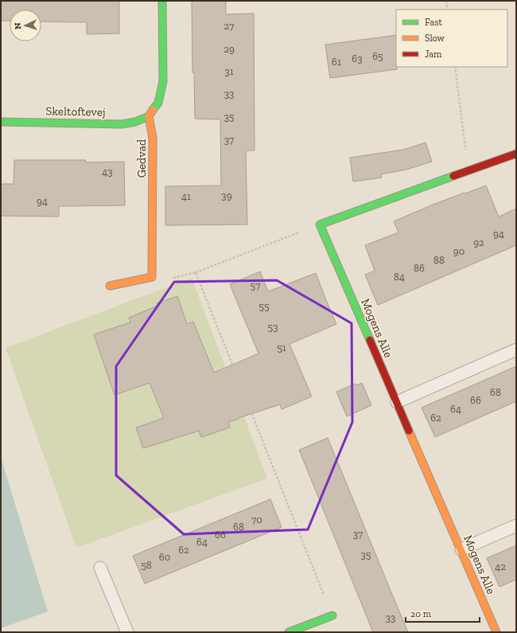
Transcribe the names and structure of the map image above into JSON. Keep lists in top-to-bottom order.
{
  "streets": {
    "street": ["Skeltoftevej", "Gedvad", "Mogens Alle"]
  },
  "crossings": [
    ["Skeltoftevej", "Gedvad"]
  ],
  "house_numbers": [
    "27",
    "29",
    "65",
    "63",
    "61",
    "31",
    "33",
    "35",
    "37",
    "43",
    "39",
    "41",
    "94",
    "94",
    "92",
    "90",
    "88",
    "86",
    "84",
    "57",
    "55",
    "53",
    "51",
    "68",
    "66",
    "64",
    "62",
    "70",
    "68",
    "37",
    "66",
    "64",
    "62",
    "35",
    "60",
    "58",
    "42",
    "33"
  ],
  "legend": ["Fast", "Slow", "Jam"],
  "scale_bar": "20 m",
  "north": "left"
}
